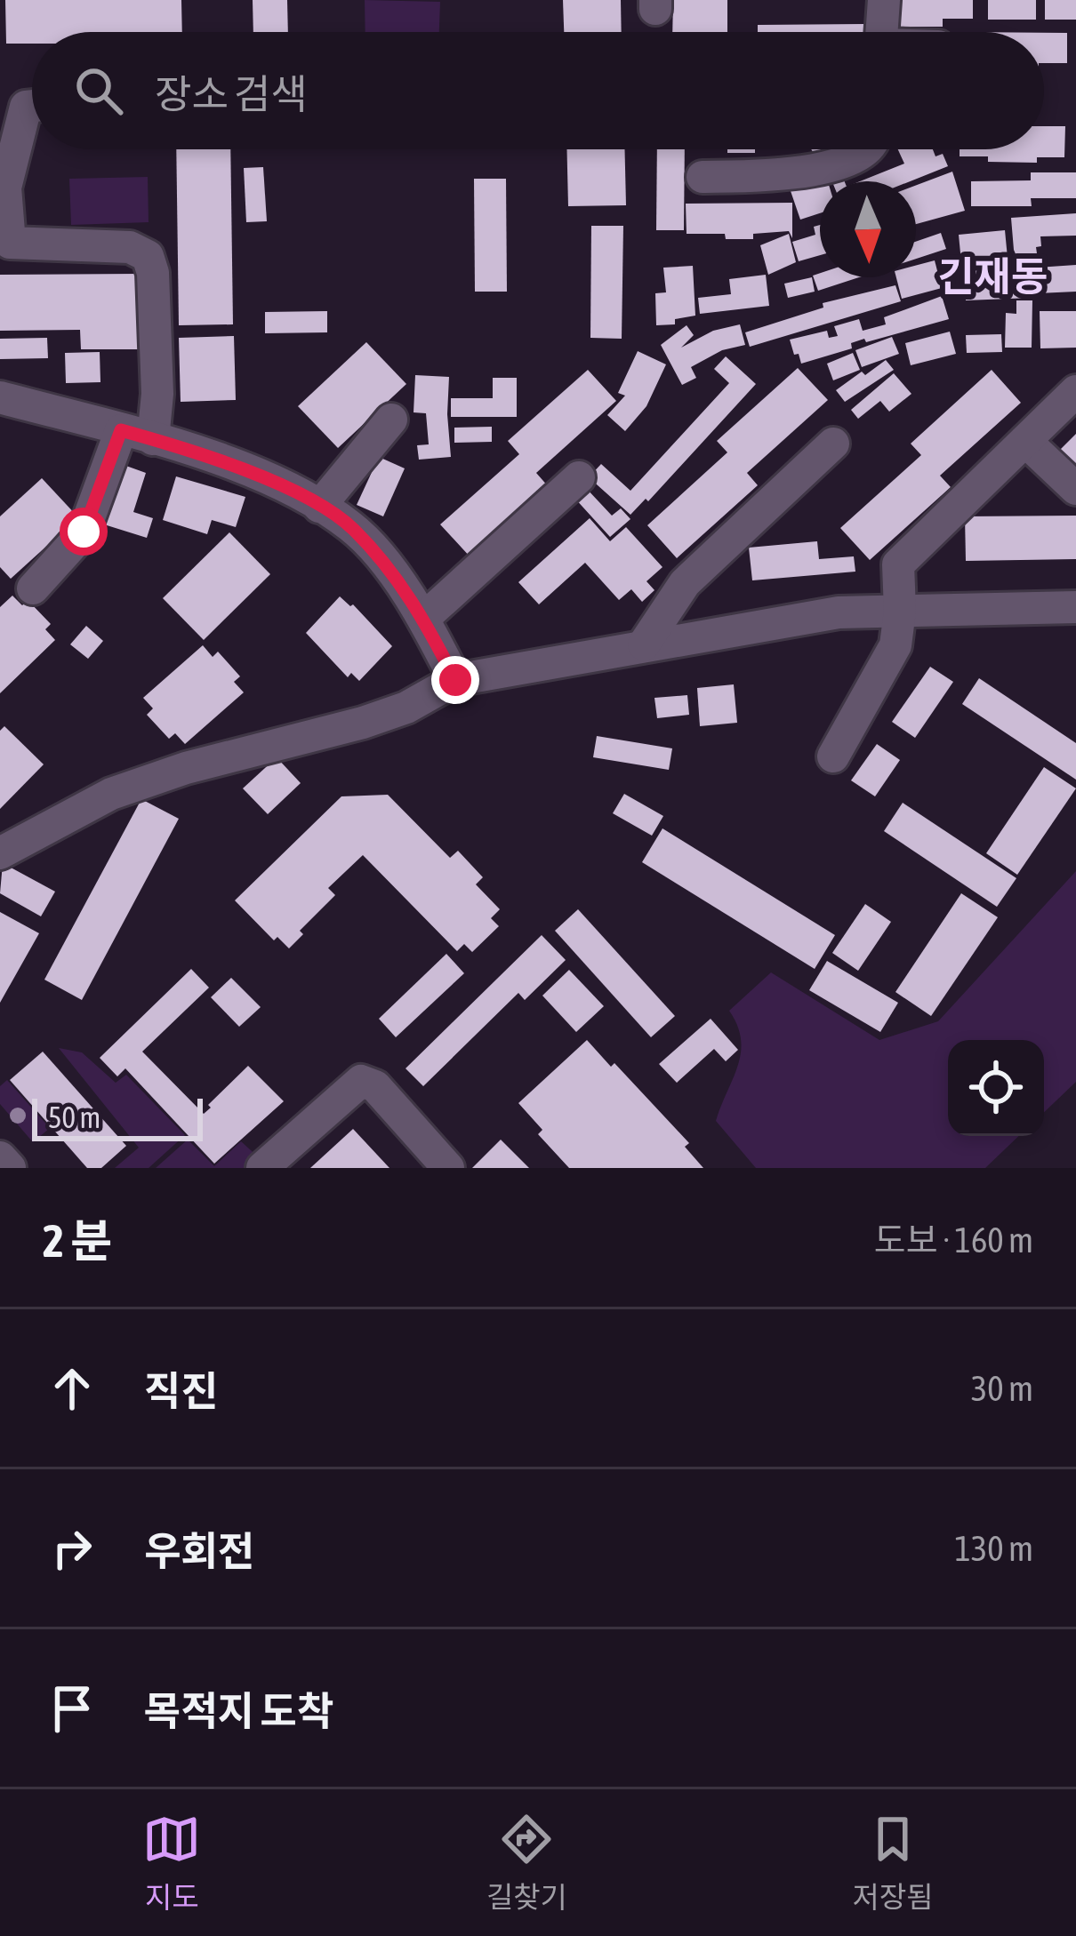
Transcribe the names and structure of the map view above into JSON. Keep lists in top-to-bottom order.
{
  "districts": ["긴재동"],
  "scale_bar": "50 m",
  "north": "bottom",
  "page": {
    "search": "장소 검색",
    "scale": "50 m",
    "heading": ["2 분", "도보 · 160 m"],
    "list": [
      ["직진", "30 m"],
      ["우회전", "130 m"],
      "목적지 도착"
    ],
    "nav": ["지도", "길찾기", "저장됨"]
  }
}
